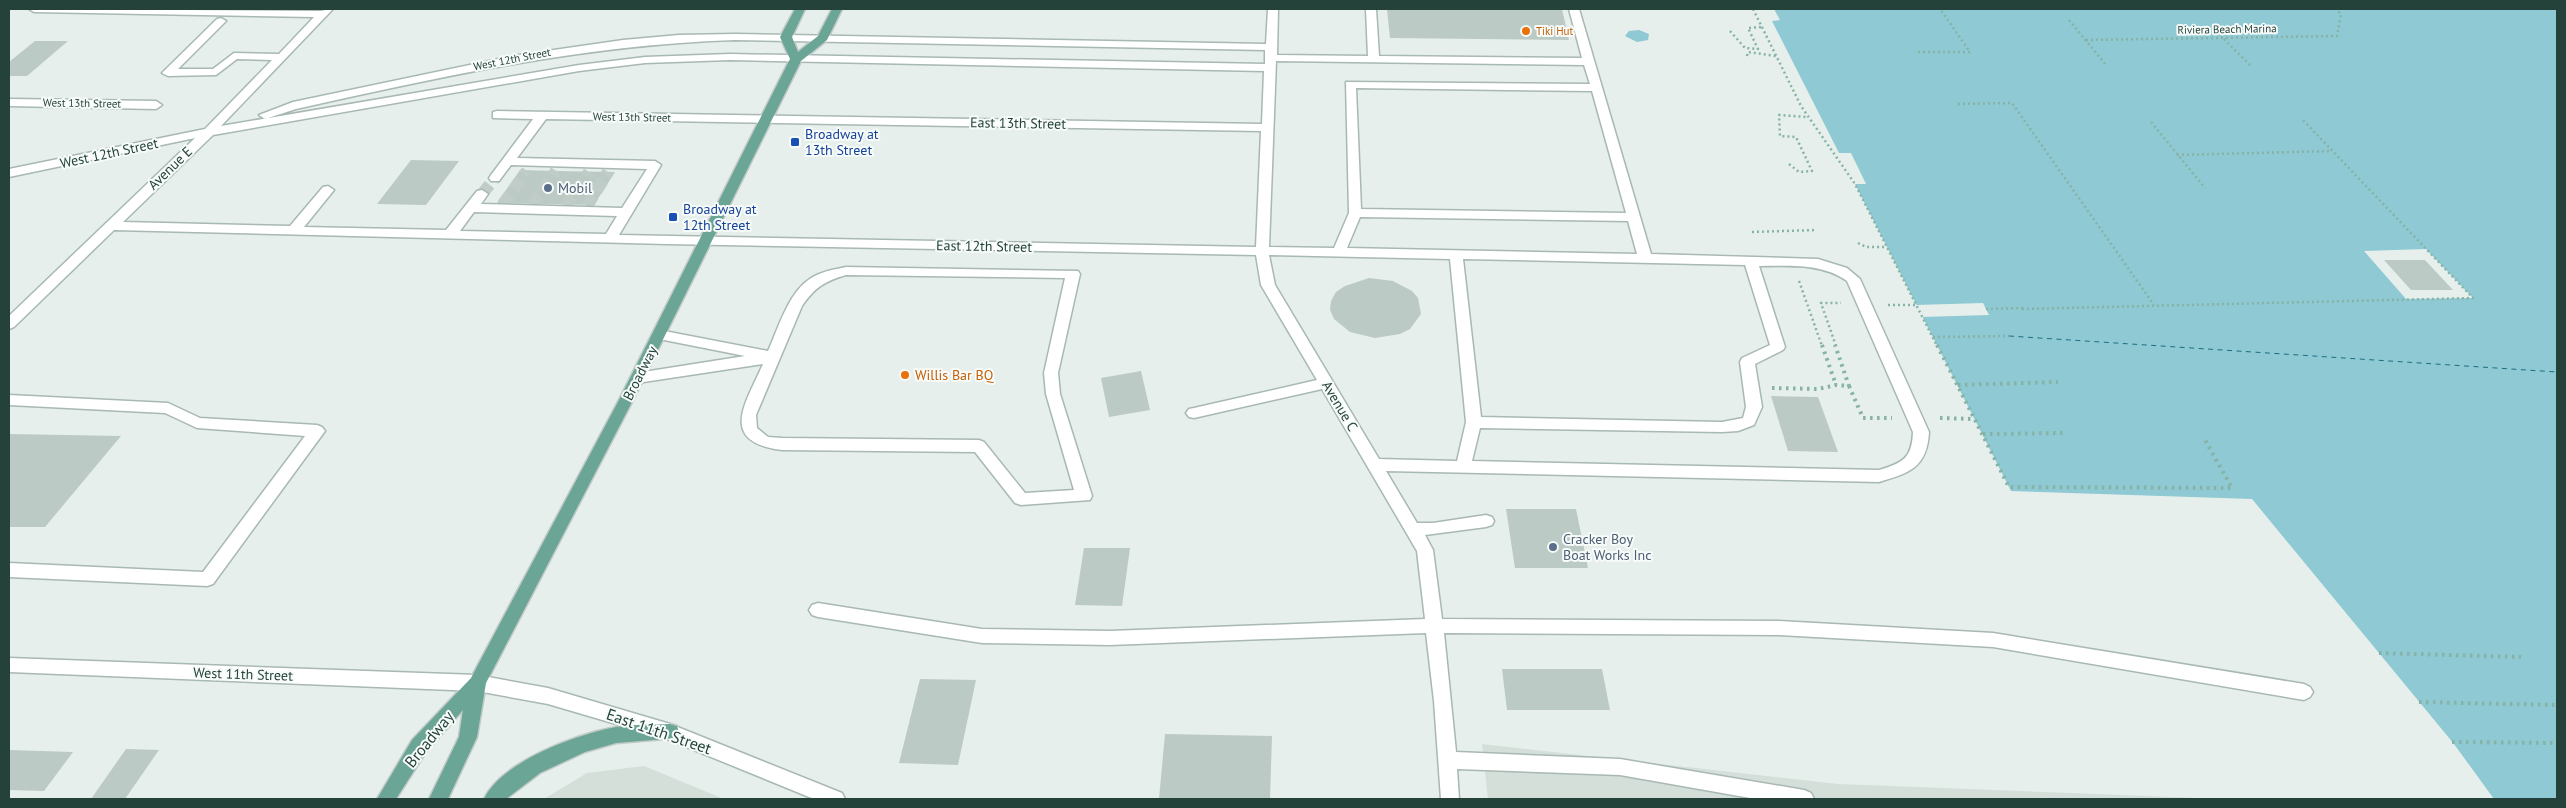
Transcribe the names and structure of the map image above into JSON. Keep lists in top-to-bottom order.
{
  "streets": {
    "main road": ["Broadway"],
    "street": [
      "West 12th Street",
      "West 13th Street",
      "East 13th Street",
      "Avenue E",
      "East 12th Street",
      "Avenue C",
      "West 11th Street",
      "East 11th Street"
    ],
    "path": ["Riviera Beach Marina"]
  },
  "crossings": [
    ["West 12th Street", "Avenue E"],
    ["West 12th Street", "Broadway"],
    ["West 13th Street", "East 13th Street"],
    ["West 13th Street", "Broadway"],
    ["East 13th Street", "Broadway"],
    ["East 13th Street", "Avenue C"],
    ["East 12th Street", "Broadway"],
    ["East 12th Street", "Avenue C"],
    ["Broadway", "West 11th Street"],
    ["Broadway", "East 11th Street"],
    ["West 11th Street", "East 11th Street"]
  ],
  "places": {
    "other": [
      "Tiki Hut",
      "Mobil",
      "Willis Bar BQ",
      "Cracker Boy Boat Works Inc"
    ],
    "transit": ["Broadway at 13th Street", "Broadway at 12th Street"]
  }
}
